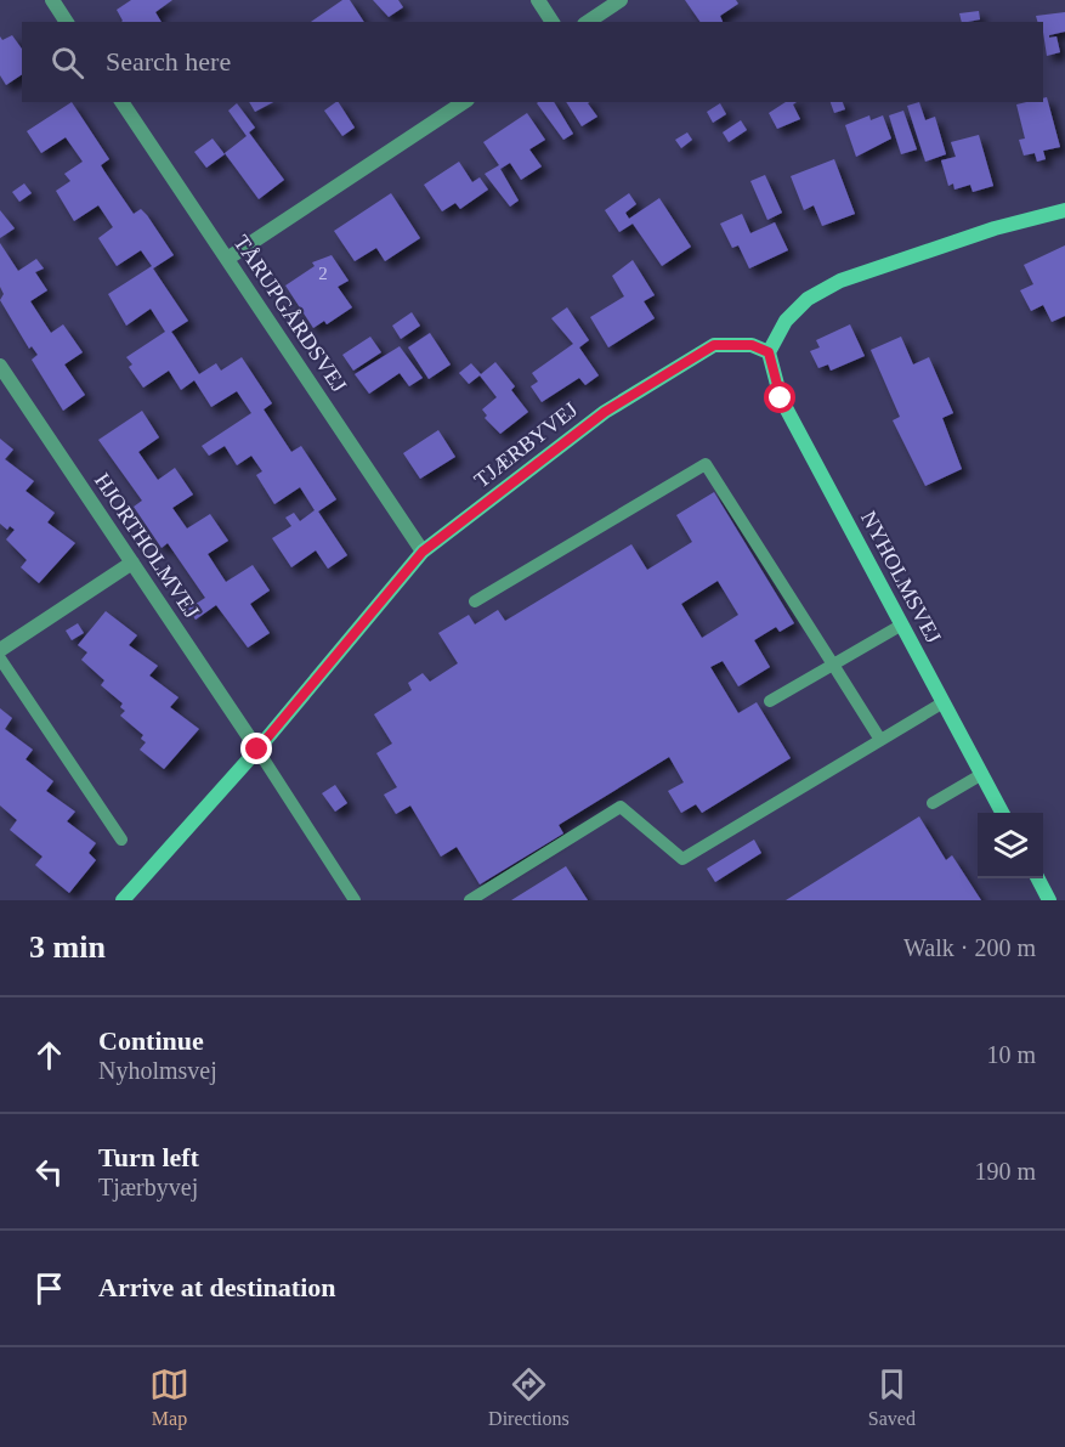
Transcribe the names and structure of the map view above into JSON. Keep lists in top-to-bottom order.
{
  "streets": {
    "street": [
      "TÅRUPGÅRDSVEJ",
      "TJÆRBYVEJ",
      "HJORTHOLMVEJ",
      "NYHOLMSVEJ"
    ]
  },
  "crossings": [
    ["TÅRUPGÅRDSVEJ", "TJÆRBYVEJ"],
    ["TJÆRBYVEJ", "HJORTHOLMVEJ"],
    ["TJÆRBYVEJ", "NYHOLMSVEJ"]
  ],
  "house_numbers": ["2"],
  "page": {
    "search": "Search here",
    "heading": ["3 min", "Walk · 200 m"],
    "list": [
      ["Continue", "Nyholmsvej", "10 m"],
      ["Turn left", "Tjærbyvej", "190 m"],
      "Arrive at destination"
    ],
    "nav": ["Map", "Directions", "Saved"]
  }
}
